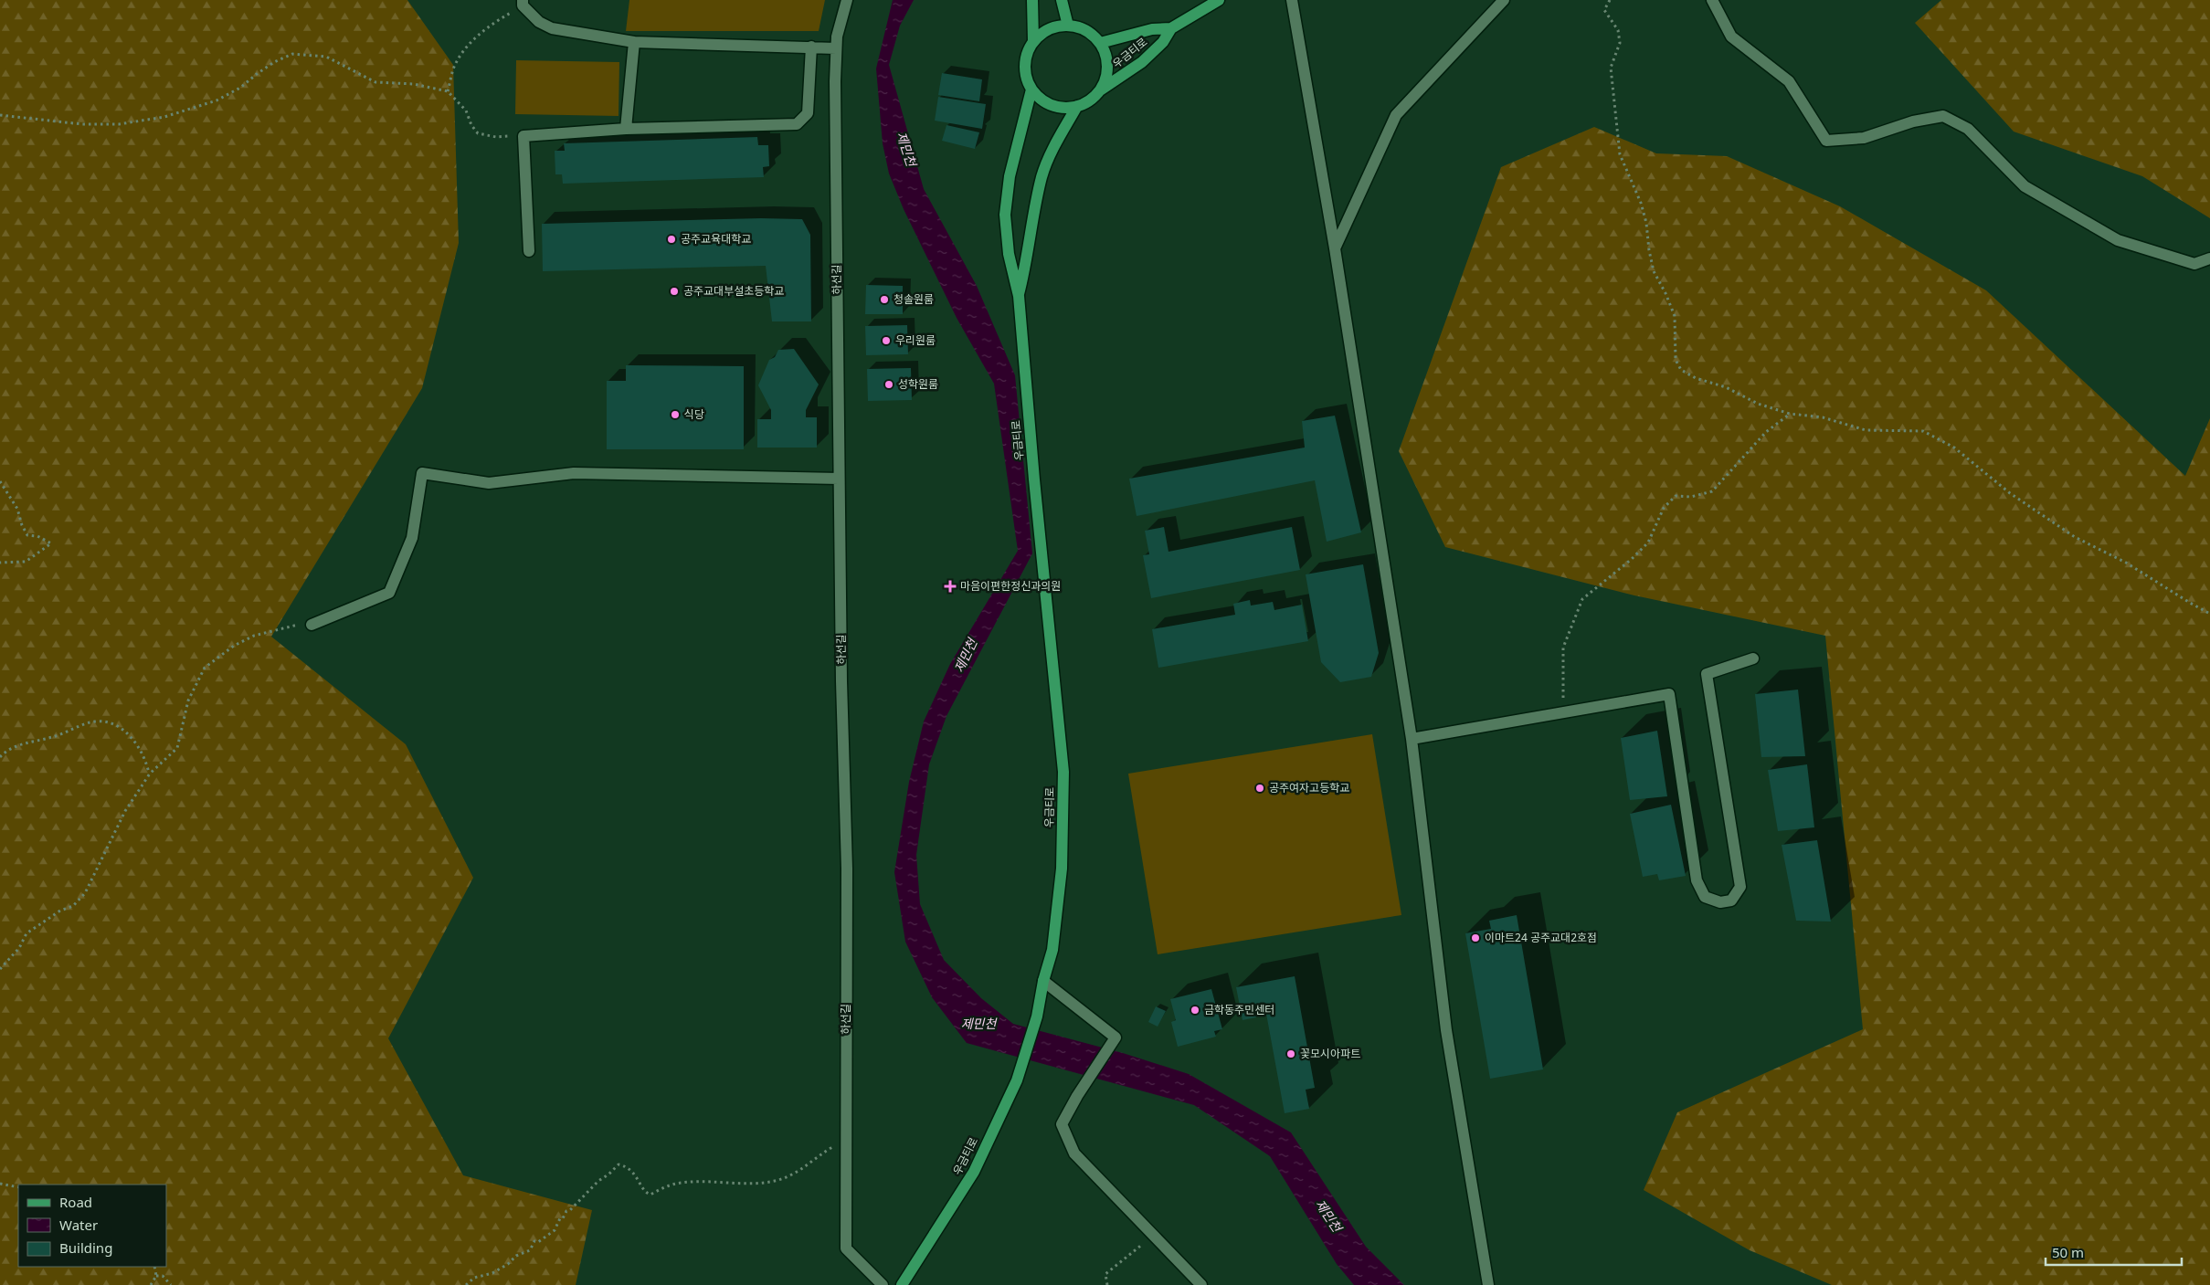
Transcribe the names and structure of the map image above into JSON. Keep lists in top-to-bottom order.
{
  "streets": {
    "main road": ["우금티로"],
    "street": ["하선길"]
  },
  "water": ["제민천"],
  "places": {
    "other": [
      "공주교육대학교",
      "공주교대부설초등학교",
      "청솔원룸",
      "우리원룸",
      "성학원룸",
      "식당",
      "공주여자고등학교",
      "이마트24 공주교대2호점",
      "금학동주민센터",
      "꽃모시아파트"
    ],
    "health": ["마음이편한정신과의원"]
  },
  "legend": ["Road", "Water", "Building"],
  "scale_bar": "50 m"
}
